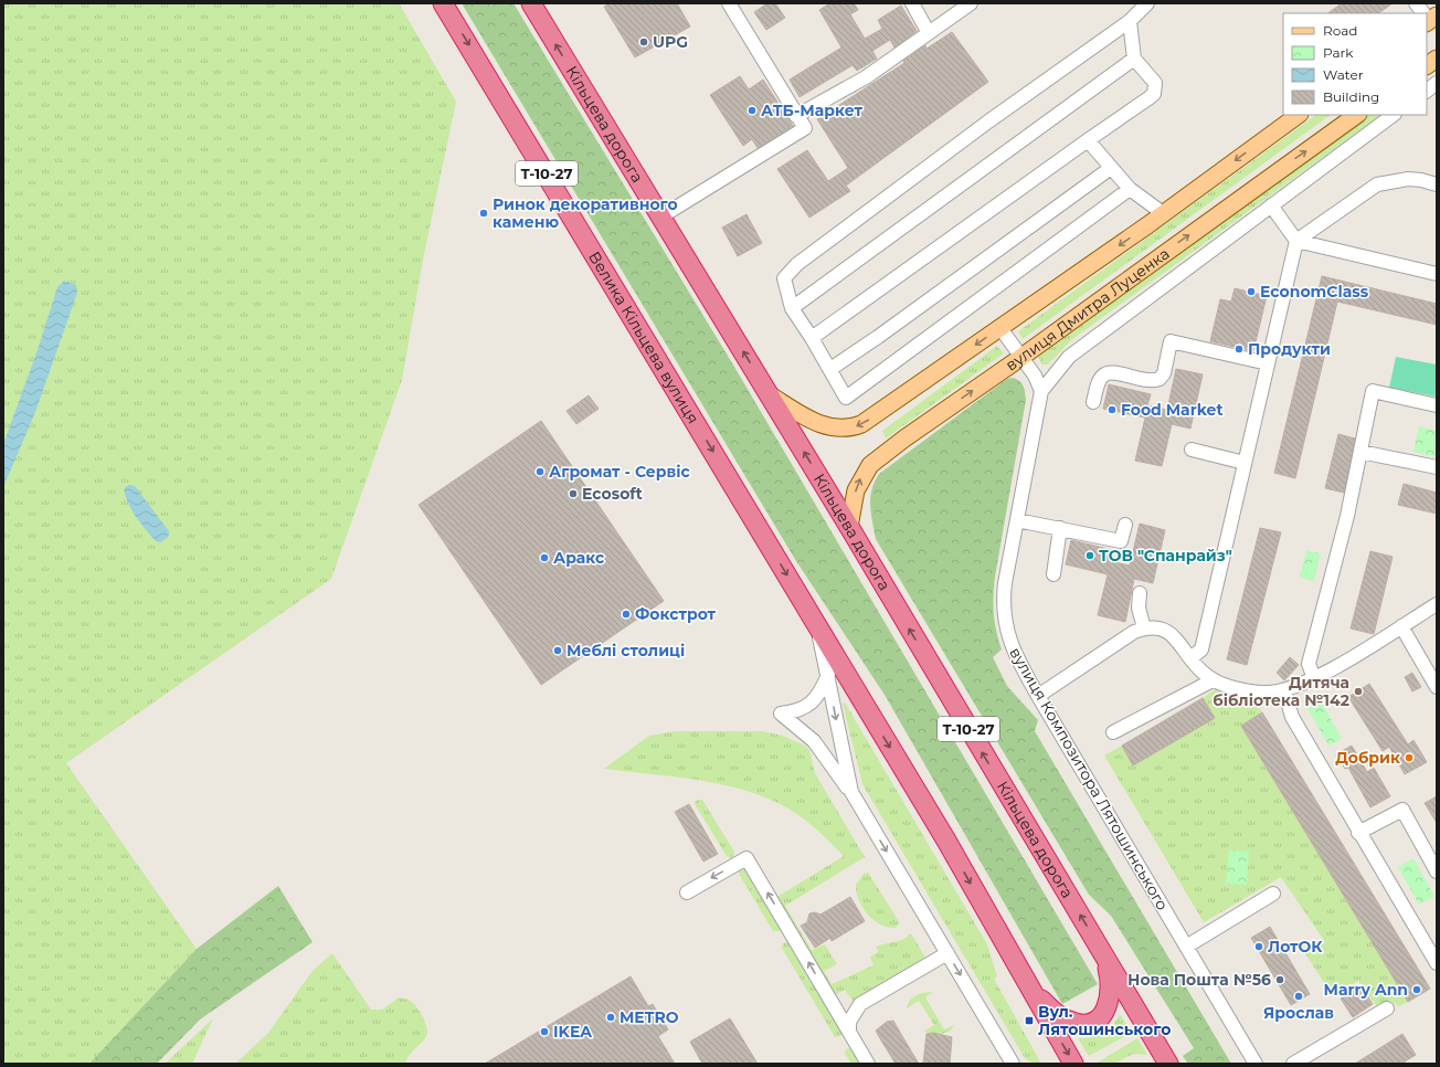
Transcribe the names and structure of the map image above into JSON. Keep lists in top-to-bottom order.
{
  "streets": {
    "highway": ["Кільцева дорога", "Т-10-27", "Велика Кільцева вулиця"],
    "main road": ["вулиця Дмитра Луценка"],
    "street": ["вулиця Композитора Лятошинського"]
  },
  "crossings": [
    ["Кільцева дорога", "вулиця Дмитра Луценка"],
    ["Т-10-27", "Велика Кільцева вулиця"]
  ],
  "one_way": ["Велика Кільцева вулиця"],
  "places": {
    "other": [
      "UPG",
      "АТБ-Маркет",
      "Ринок декоративного каменю",
      "EconomClass",
      "Продукти",
      "Food Market",
      "Агромат - Сервіс",
      "Ecosoft",
      "ТОВ \"Спанрайз\"",
      "Аракс",
      "Фокстрот",
      "Меблі столиці",
      "Дитяча бібліотека №142",
      "Добрик",
      "ЛотОК",
      "Нова Пошта №56",
      "Marry Ann",
      "Ярослав",
      "METRO",
      "IKEA"
    ],
    "transit": ["Вул. Лятошинського"]
  },
  "legend": [
    "Road",
    "Park",
    "Water",
    "Building"
  ]
}
